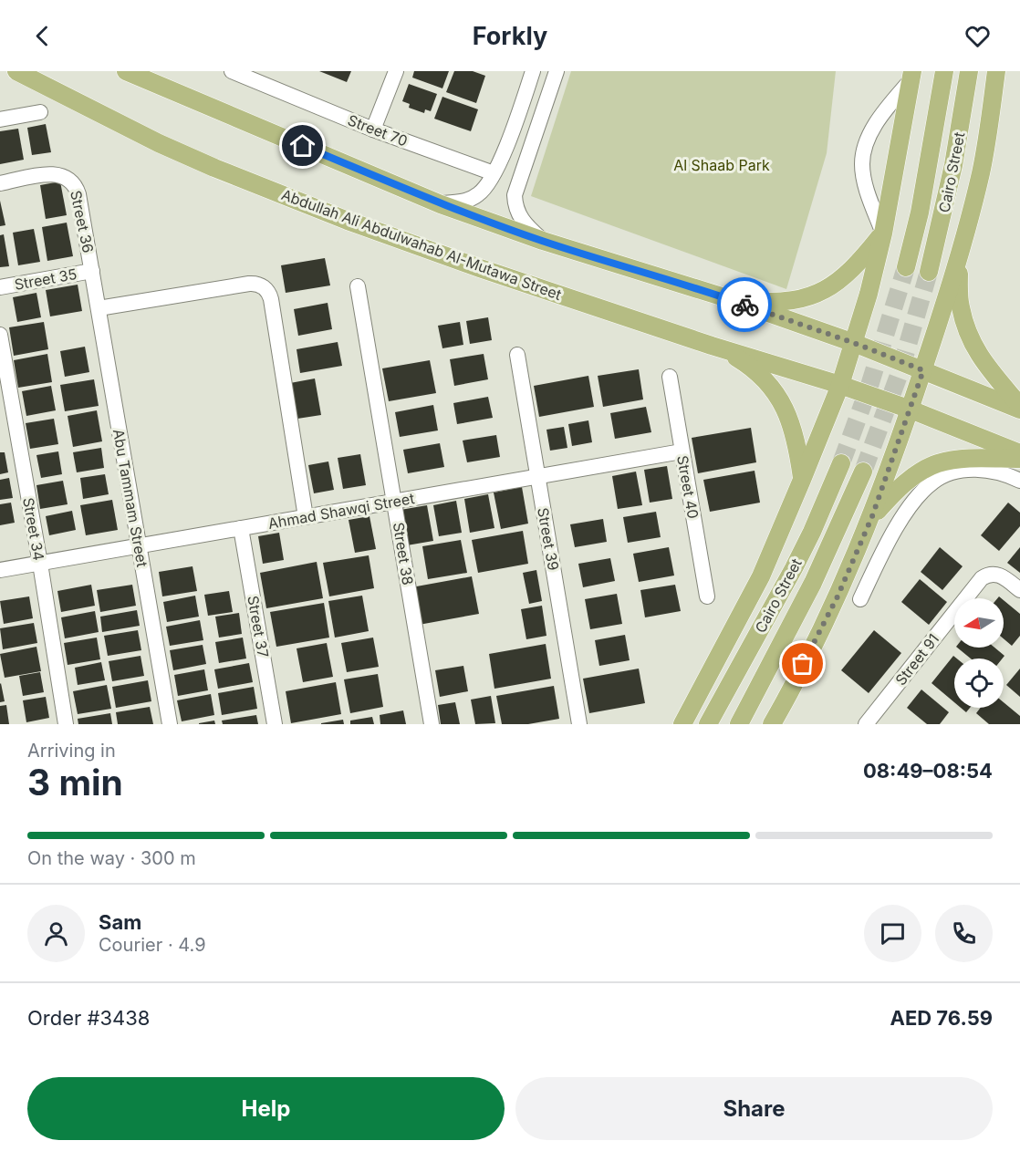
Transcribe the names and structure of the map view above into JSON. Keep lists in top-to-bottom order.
{
  "streets": {
    "main road": ["Cairo Street", "Abdullah Ali Abdulwahab Al-Mutawa Street"],
    "street": [
      "Street 70",
      "Street 36",
      "Street 35",
      "Street 40",
      "Abu Tammam Street",
      "Ahmad Shawqi Street",
      "Street 34",
      "Street 39",
      "Street 38",
      "Street 37",
      "Street 91"
    ]
  },
  "crossings": [
    ["Street 36", "Street 35"],
    ["Street 36", "Abu Tammam Street"],
    ["Street 35", "Abu Tammam Street"],
    ["Street 40", "Ahmad Shawqi Street"],
    ["Abu Tammam Street", "Ahmad Shawqi Street"],
    ["Ahmad Shawqi Street", "Street 34"],
    ["Ahmad Shawqi Street", "Street 39"],
    ["Ahmad Shawqi Street", "Street 38"],
    ["Ahmad Shawqi Street", "Street 37"]
  ],
  "parks": ["Al Shaab Park"],
  "north": "left",
  "page": {
    "header": "Forkly",
    "heading": ["3 min", "Arriving in", "08:49–08:54"],
    "panel": [
      "Sam",
      "Courier · 4.9",
      "Order #3438",
      "AED 76.59"
    ],
    "bar": "On the way · 300 m",
    "buttons": ["Help", "Share"]
  }
}
